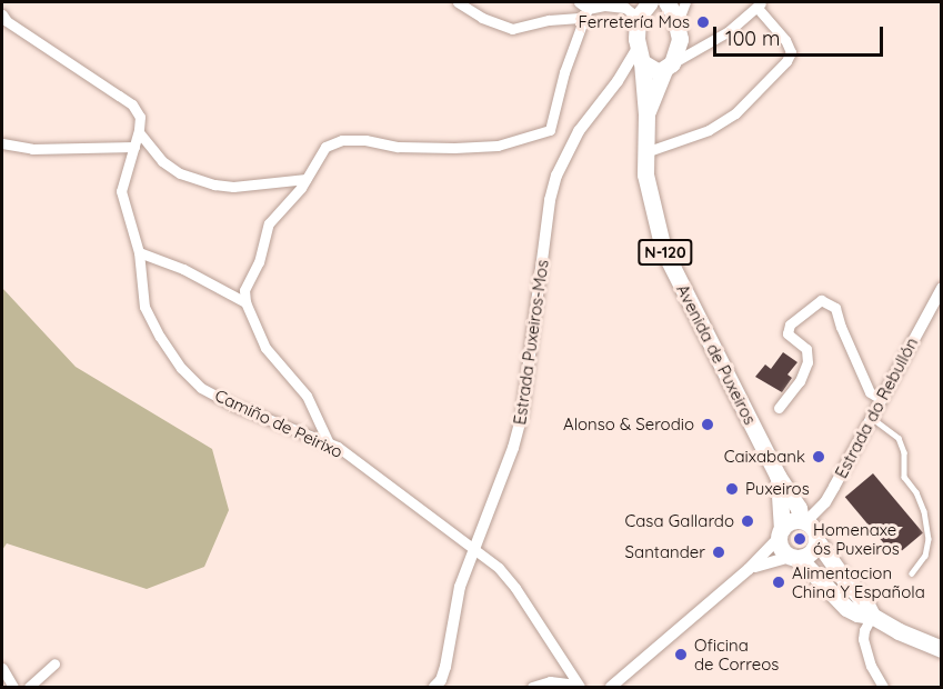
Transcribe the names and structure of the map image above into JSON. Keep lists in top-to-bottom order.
{
  "streets": {
    "highway": ["N-120", "Avenida de Puxeiros"],
    "street": ["Estrada Puxeiros-Mos", "Estrada do Rebullón", "Camiño de Peirixo"]
  },
  "crossings": [
    ["N-120", "Estrada Puxeiros-Mos"],
    ["N-120", "Avenida de Puxeiros"],
    ["N-120", "Estrada do Rebullón"],
    ["Estrada Puxeiros-Mos", "Camiño de Peirixo"],
    ["Avenida de Puxeiros", "Estrada do Rebullón"]
  ],
  "places": [
    "Ferretería Mos",
    "Alonso & Serodio",
    "Caixabank",
    "Puxeiros",
    "Casa Gallardo",
    "Homenaxe ós Puxeiros",
    "Santander",
    "Alimentacion China Y Española",
    "Oficina de Correos"
  ],
  "scale_bar": "100 m"
}
